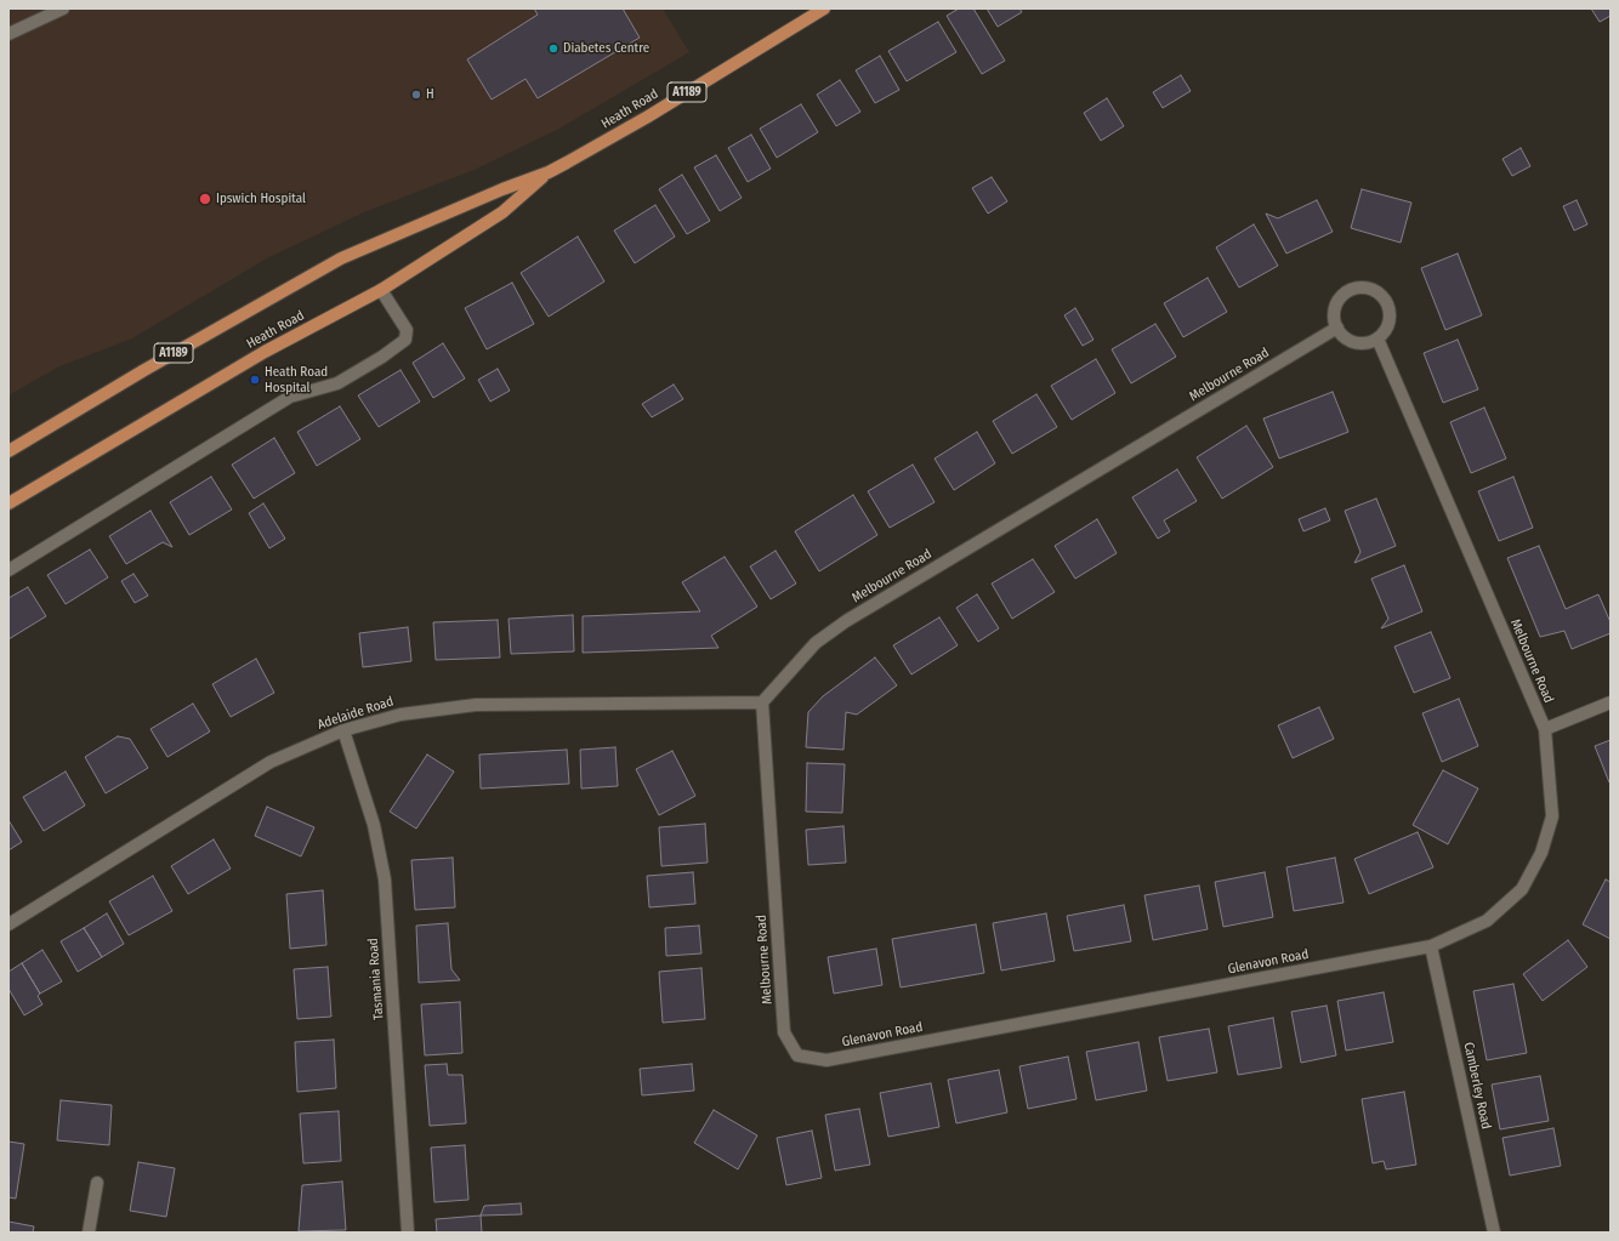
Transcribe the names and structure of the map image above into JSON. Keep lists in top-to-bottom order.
{
  "streets": {
    "main road": ["A1189", "Heath Road"],
    "street": [
      "Melbourne Road",
      "Adelaide Road",
      "Glenavon Road",
      "Tasmania Road",
      "Camberley Road"
    ]
  },
  "crossings": [
    ["Melbourne Road", "Adelaide Road"],
    ["Melbourne Road", "Glenavon Road"],
    ["Adelaide Road", "Tasmania Road"],
    ["Glenavon Road", "Camberley Road"]
  ],
  "places": [
    "Diabetes Centre",
    "H",
    "Ipswich Hospital",
    "Heath Road Hospital"
  ]
}
